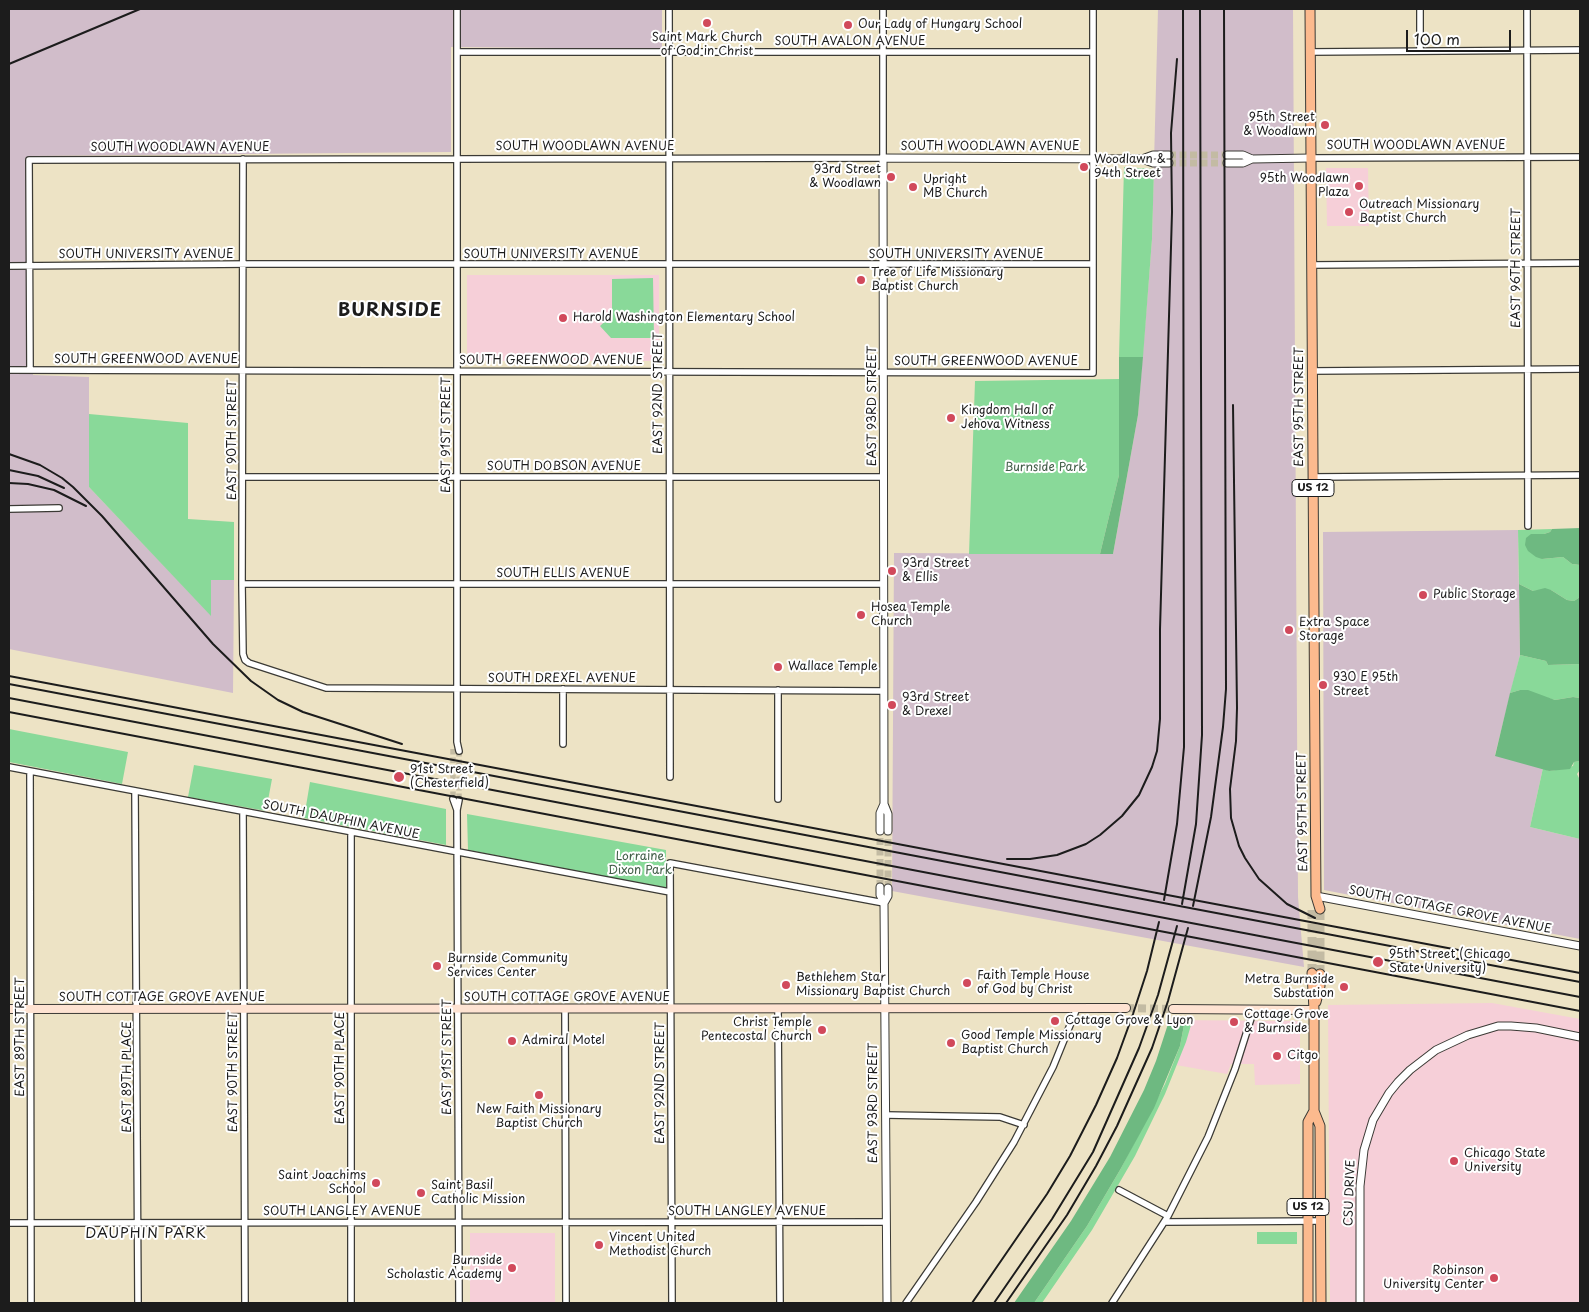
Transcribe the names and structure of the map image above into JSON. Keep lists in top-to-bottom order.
{
  "streets": {
    "main road": ["EAST 95TH STREET", "US 12", "SOUTH COTTAGE GROVE AVENUE"],
    "street": [
      "SOUTH AVALON AVENUE",
      "SOUTH WOODLAWN AVENUE",
      "SOUTH UNIVERSITY AVENUE",
      "EAST 96TH STREET",
      "SOUTH GREENWOOD AVENUE",
      "EAST 92ND STREET",
      "EAST 93RD STREET",
      "EAST 91ST STREET",
      "EAST 90TH STREET",
      "SOUTH DOBSON AVENUE",
      "SOUTH ELLIS AVENUE",
      "SOUTH DREXEL AVENUE",
      "SOUTH DAUPHIN AVENUE",
      "EAST 89TH STREET",
      "EAST 90TH PLACE",
      "EAST 89TH PLACE",
      "CSU DRIVE",
      "SOUTH LANGLEY AVENUE"
    ]
  },
  "crossings": [
    ["SOUTH AVALON AVENUE", "EAST 92ND STREET"],
    ["SOUTH AVALON AVENUE", "EAST 93RD STREET"],
    ["SOUTH AVALON AVENUE", "EAST 91ST STREET"],
    ["SOUTH WOODLAWN AVENUE", "SOUTH UNIVERSITY AVENUE"],
    ["SOUTH WOODLAWN AVENUE", "EAST 96TH STREET"],
    ["SOUTH WOODLAWN AVENUE", "EAST 92ND STREET"],
    ["SOUTH WOODLAWN AVENUE", "EAST 93RD STREET"],
    ["SOUTH WOODLAWN AVENUE", "EAST 95TH STREET"],
    ["SOUTH WOODLAWN AVENUE", "EAST 91ST STREET"],
    ["SOUTH WOODLAWN AVENUE", "EAST 90TH STREET"],
    ["SOUTH UNIVERSITY AVENUE", "SOUTH GREENWOOD AVENUE"],
    ["SOUTH UNIVERSITY AVENUE", "EAST 92ND STREET"],
    ["SOUTH UNIVERSITY AVENUE", "EAST 93RD STREET"],
    ["SOUTH UNIVERSITY AVENUE", "EAST 91ST STREET"],
    ["SOUTH UNIVERSITY AVENUE", "EAST 90TH STREET"],
    ["SOUTH GREENWOOD AVENUE", "EAST 92ND STREET"],
    ["SOUTH GREENWOOD AVENUE", "EAST 93RD STREET"],
    ["SOUTH GREENWOOD AVENUE", "EAST 91ST STREET"],
    ["SOUTH GREENWOOD AVENUE", "EAST 90TH STREET"],
    ["EAST 92ND STREET", "EAST 93RD STREET"],
    ["EAST 92ND STREET", "SOUTH DOBSON AVENUE"],
    ["EAST 92ND STREET", "SOUTH ELLIS AVENUE"],
    ["EAST 92ND STREET", "SOUTH DREXEL AVENUE"],
    ["EAST 92ND STREET", "SOUTH DAUPHIN AVENUE"],
    ["EAST 92ND STREET", "SOUTH COTTAGE GROVE AVENUE"],
    ["EAST 92ND STREET", "SOUTH LANGLEY AVENUE"],
    ["EAST 93RD STREET", "SOUTH DOBSON AVENUE"],
    ["EAST 93RD STREET", "SOUTH ELLIS AVENUE"],
    ["EAST 93RD STREET", "SOUTH DREXEL AVENUE"],
    ["EAST 93RD STREET", "SOUTH COTTAGE GROVE AVENUE"],
    ["EAST 93RD STREET", "SOUTH LANGLEY AVENUE"],
    ["EAST 95TH STREET", "SOUTH COTTAGE GROVE AVENUE"],
    ["EAST 91ST STREET", "SOUTH DOBSON AVENUE"],
    ["EAST 91ST STREET", "SOUTH ELLIS AVENUE"],
    ["EAST 91ST STREET", "SOUTH DREXEL AVENUE"],
    ["EAST 91ST STREET", "SOUTH DAUPHIN AVENUE"],
    ["EAST 91ST STREET", "SOUTH COTTAGE GROVE AVENUE"],
    ["EAST 91ST STREET", "SOUTH LANGLEY AVENUE"],
    ["EAST 90TH STREET", "SOUTH DOBSON AVENUE"],
    ["EAST 90TH STREET", "SOUTH ELLIS AVENUE"],
    ["EAST 90TH STREET", "SOUTH DREXEL AVENUE"],
    ["EAST 90TH STREET", "SOUTH DAUPHIN AVENUE"],
    ["EAST 90TH STREET", "SOUTH COTTAGE GROVE AVENUE"],
    ["EAST 90TH STREET", "SOUTH LANGLEY AVENUE"],
    ["SOUTH DAUPHIN AVENUE", "EAST 89TH STREET"],
    ["SOUTH DAUPHIN AVENUE", "EAST 90TH PLACE"],
    ["SOUTH DAUPHIN AVENUE", "EAST 89TH PLACE"],
    ["SOUTH COTTAGE GROVE AVENUE", "EAST 89TH STREET"],
    ["SOUTH COTTAGE GROVE AVENUE", "EAST 90TH PLACE"],
    ["SOUTH COTTAGE GROVE AVENUE", "EAST 89TH PLACE"],
    ["EAST 89TH STREET", "SOUTH LANGLEY AVENUE"],
    ["EAST 90TH PLACE", "SOUTH LANGLEY AVENUE"],
    ["EAST 89TH PLACE", "SOUTH LANGLEY AVENUE"]
  ],
  "districts": ["BURNSIDE", "DAUPHIN PARK"],
  "parks": ["Burnside Park", "Lorraine Dixon Park"],
  "places": [
    "Saint Mark Church of God in Christ",
    "Our Lady of Hungary School",
    "95th Street & Woodlawn",
    "Woodlawn & 94th Street",
    "93rd Street & Woodlawn",
    "95th Woodlawn Plaza",
    "Upright MB Church",
    "Outreach Missionary Baptist Church",
    "Tree of Life Missionary Baptist Church",
    "Harold Washington Elementary School",
    "Kingdom Hall of Jehova Witness",
    "93rd Street & Ellis",
    "Public Storage",
    "Hosea Temple Church",
    "Extra Space Storage",
    "Wallace Temple",
    "930 E 95th Street",
    "93rd Street & Drexel",
    "91st Street (Chesterfield)",
    "95th Street (Chicago State University)",
    "Burnside Community Services Center",
    "Faith Temple House of God by Christ",
    "Bethlehem Star Missionary Baptist Church",
    "Metra Burnside Substation",
    "Cottage Grove & Lyon",
    "Cottage Grove & Burnside",
    "Christ Temple Pentecostal Church",
    "Admiral Motel",
    "Good Temple Missionary Baptist Church",
    "Citgo",
    "New Faith Missionary Baptist Church",
    "Chicago State University",
    "Saint Joachims School",
    "Saint Basil Catholic Mission",
    "Vincent United Methodist Church",
    "Burnside Scholastic Academy",
    "Robinson University Center"
  ],
  "scale_bar": "100 m"
}
